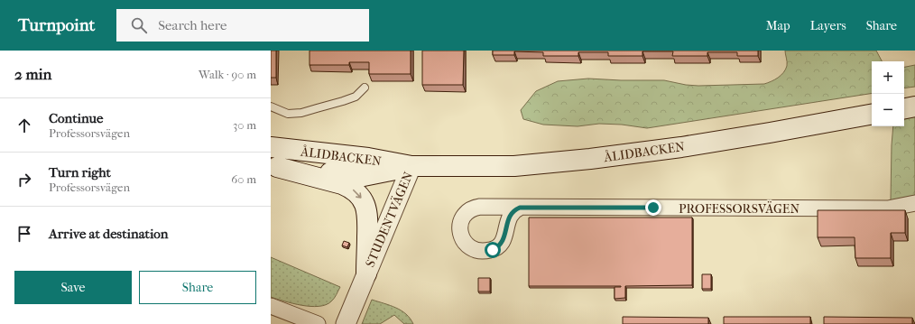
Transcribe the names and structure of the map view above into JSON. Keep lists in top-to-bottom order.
{
  "streets": {
    "main road": ["ÅLIDBACKEN", "STUDENTVÄGEN"],
    "street": ["PROFESSORSVÄGEN"]
  },
  "crossings": [
    ["ÅLIDBACKEN", "STUDENTVÄGEN"]
  ],
  "one_way": ["STUDENTVÄGEN"],
  "page": {
    "header": "Turnpoint",
    "search": "Search here",
    "nav": ["Map", "Layers", "Share"],
    "heading": ["2 min", "Walk · 90 m"],
    "map_buttons": ["+", "−"],
    "list": [
      ["Continue", "Professorsvägen", "30 m"],
      ["Turn right", "Professorsvägen", "60 m"],
      "Arrive at destination"
    ],
    "buttons": ["Save", "Share"]
  }
}
